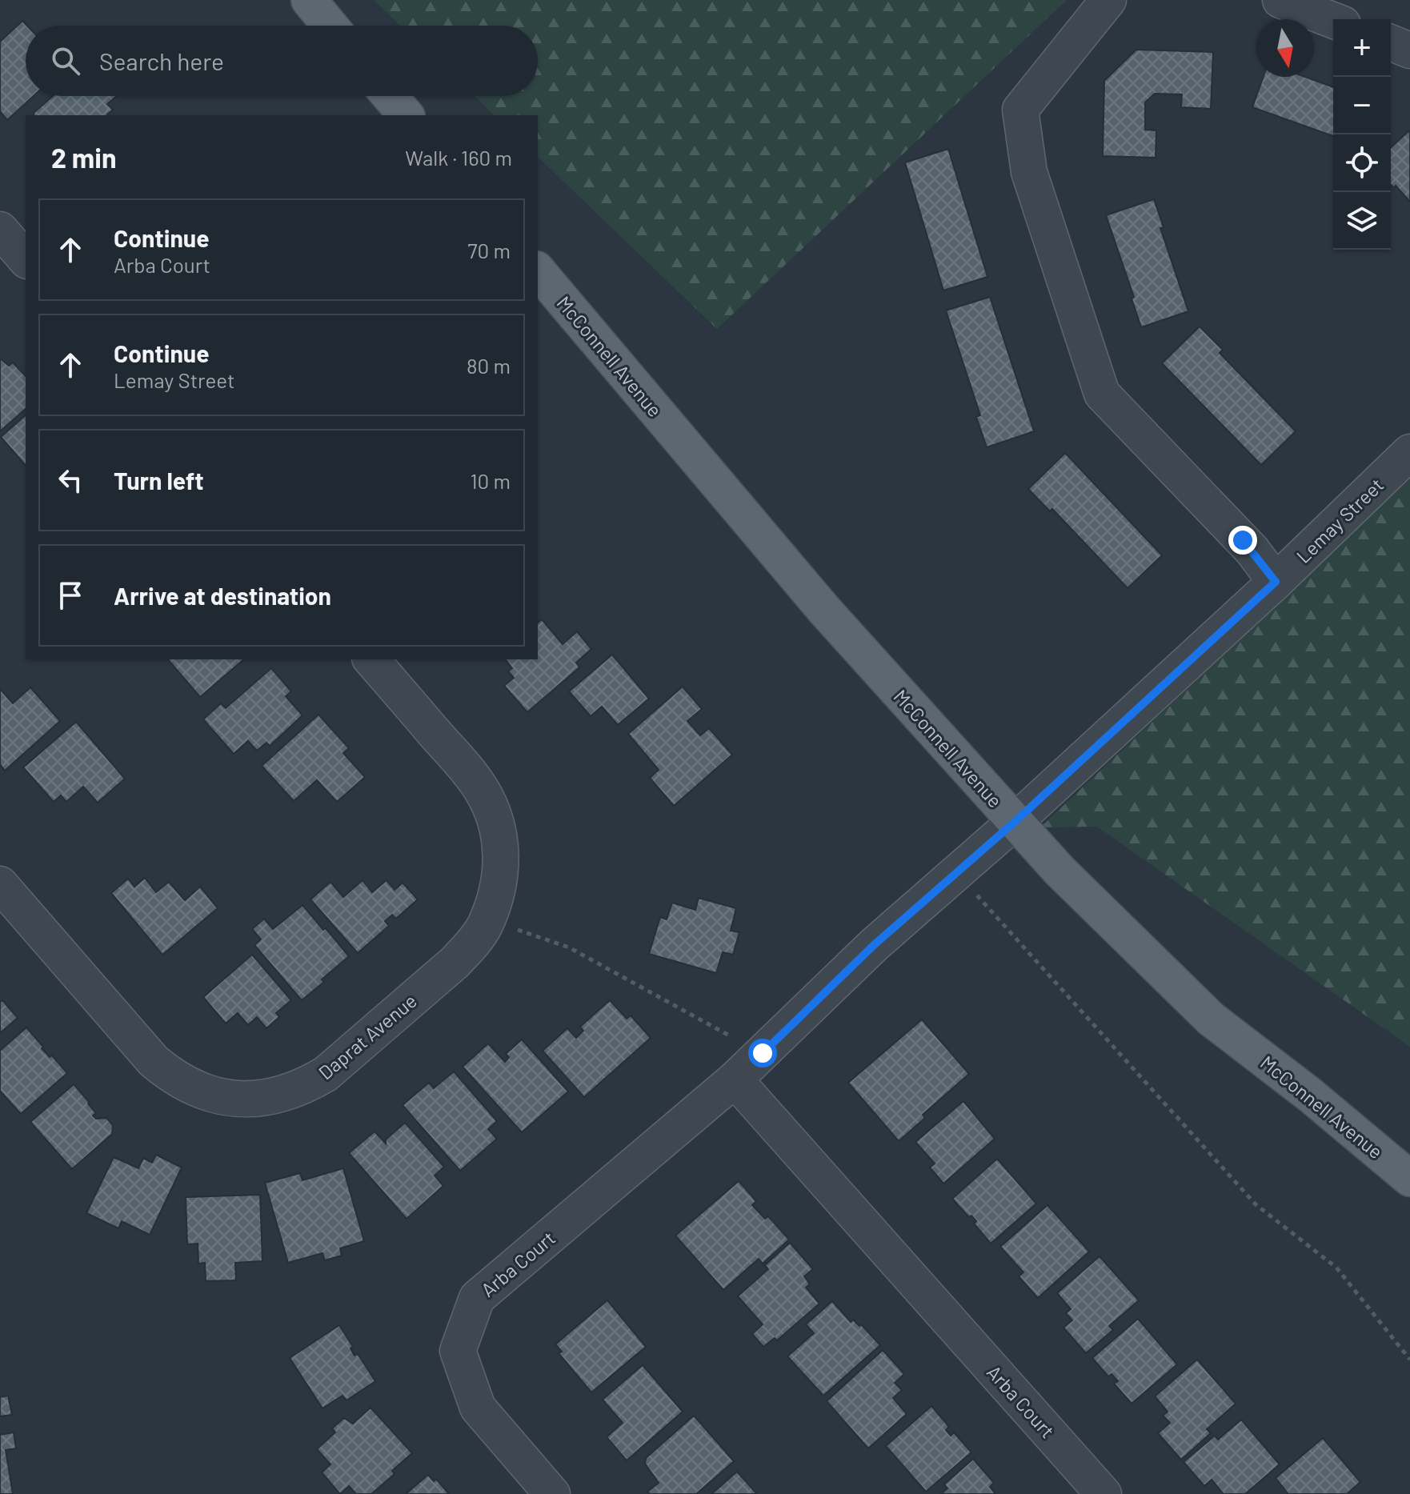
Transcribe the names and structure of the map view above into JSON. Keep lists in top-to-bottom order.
{
  "streets": {
    "main road": ["McConnell Avenue"],
    "street": ["Lemay Street", "Daprat Avenue", "Arba Court"]
  },
  "crossings": [
    ["McConnell Avenue", "Lemay Street"],
    ["McConnell Avenue", "Arba Court"],
    ["Lemay Street", "Arba Court"]
  ],
  "north": "bottom",
  "page": {
    "map_buttons": ["+", "−"],
    "search": "Search here",
    "heading": ["2 min", "Walk · 160 m"],
    "list": [
      ["Continue", "Arba Court", "70 m"],
      ["Continue", "Lemay Street", "80 m"],
      ["Turn left", "10 m"],
      "Arrive at destination"
    ]
  }
}
